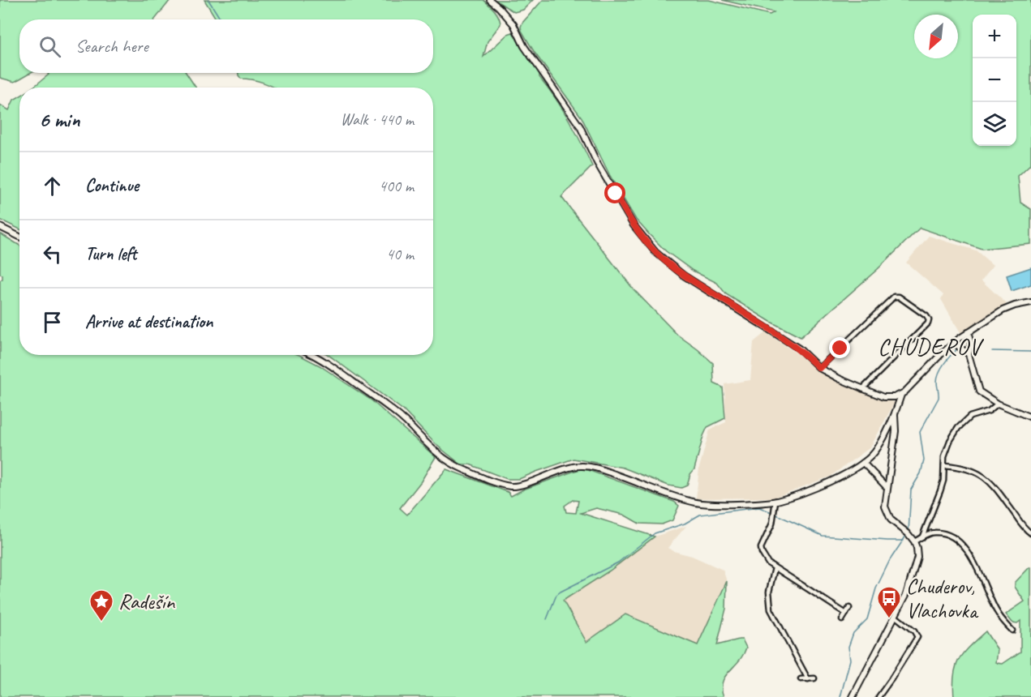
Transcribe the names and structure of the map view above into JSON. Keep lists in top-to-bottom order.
{
  "districts": ["CHUDEROV"],
  "places": {
    "bus stop": ["Chuderov, Vlachovka"],
    "place": ["Radešín"]
  },
  "north": "bottom left",
  "page": {
    "map_buttons": ["+", "−"],
    "search": "Search here",
    "heading": ["6 min", "Walk · 440 m"],
    "list": [
      ["Continue", "400 m"],
      ["Turn left", "40 m"],
      "Arrive at destination"
    ]
  }
}
